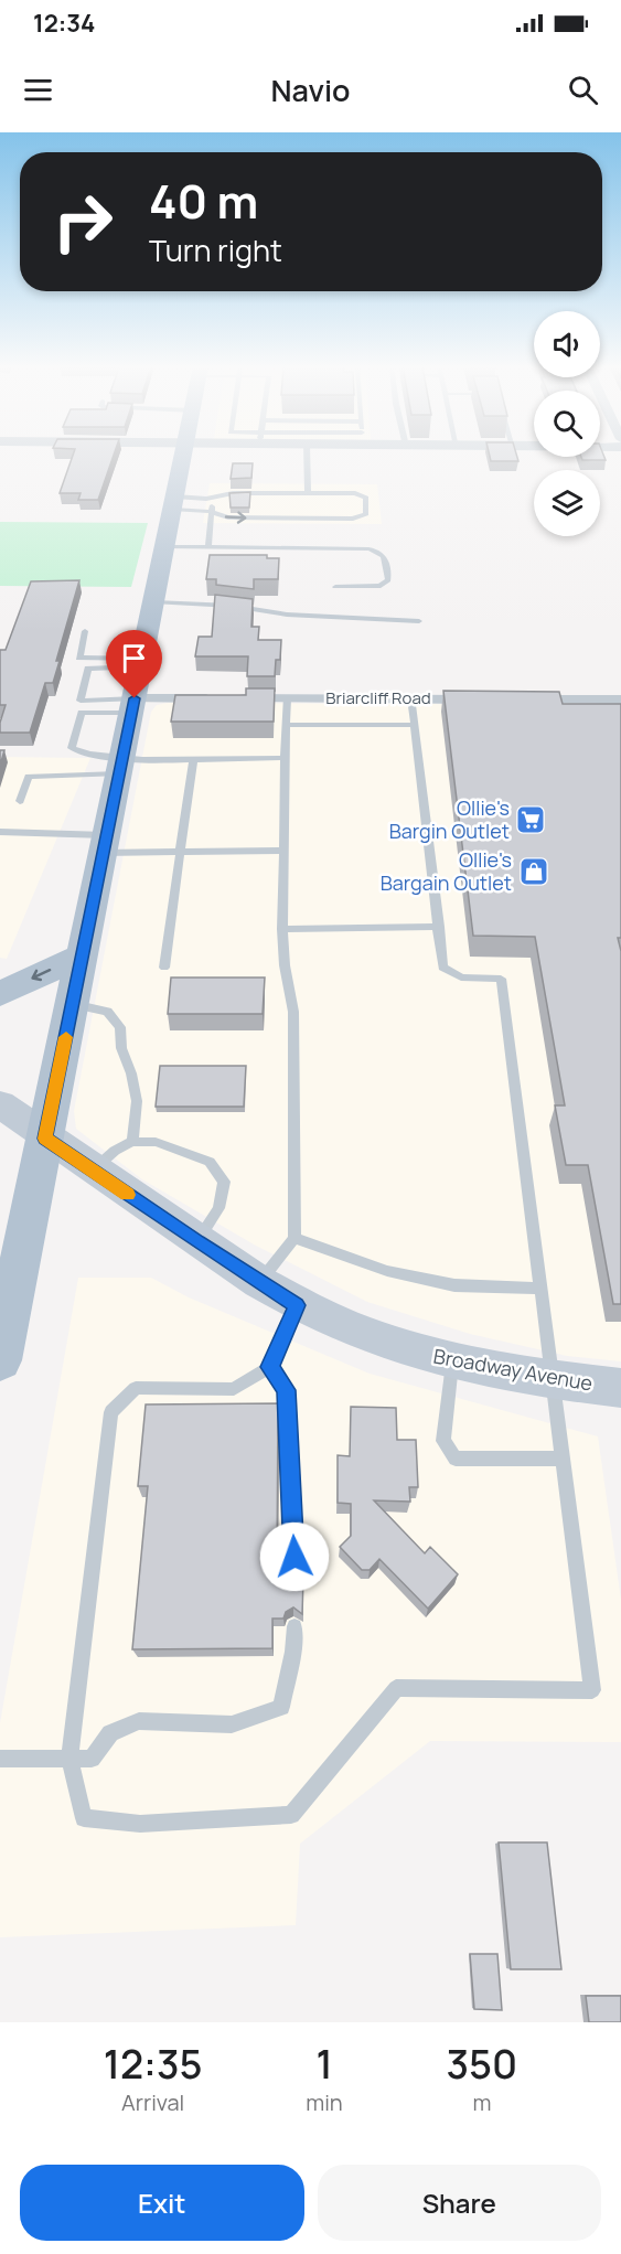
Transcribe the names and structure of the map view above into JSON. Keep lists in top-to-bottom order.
{
  "streets": {
    "main road": ["Broadway Avenue"],
    "street": ["Briarcliff Road"]
  },
  "places": {
    "supermarket": ["Ollie's Bargin Outlet"],
    "shop": ["Ollie's Bargain Outlet"]
  },
  "page": {
    "status": "12:34",
    "header": "Navio",
    "turn": ["40 m", "Turn right"],
    "eta": [
      "12:35",
      "Arrival",
      "1",
      "min",
      "350",
      "m"
    ],
    "buttons": ["Exit", "Share"]
  }
}
